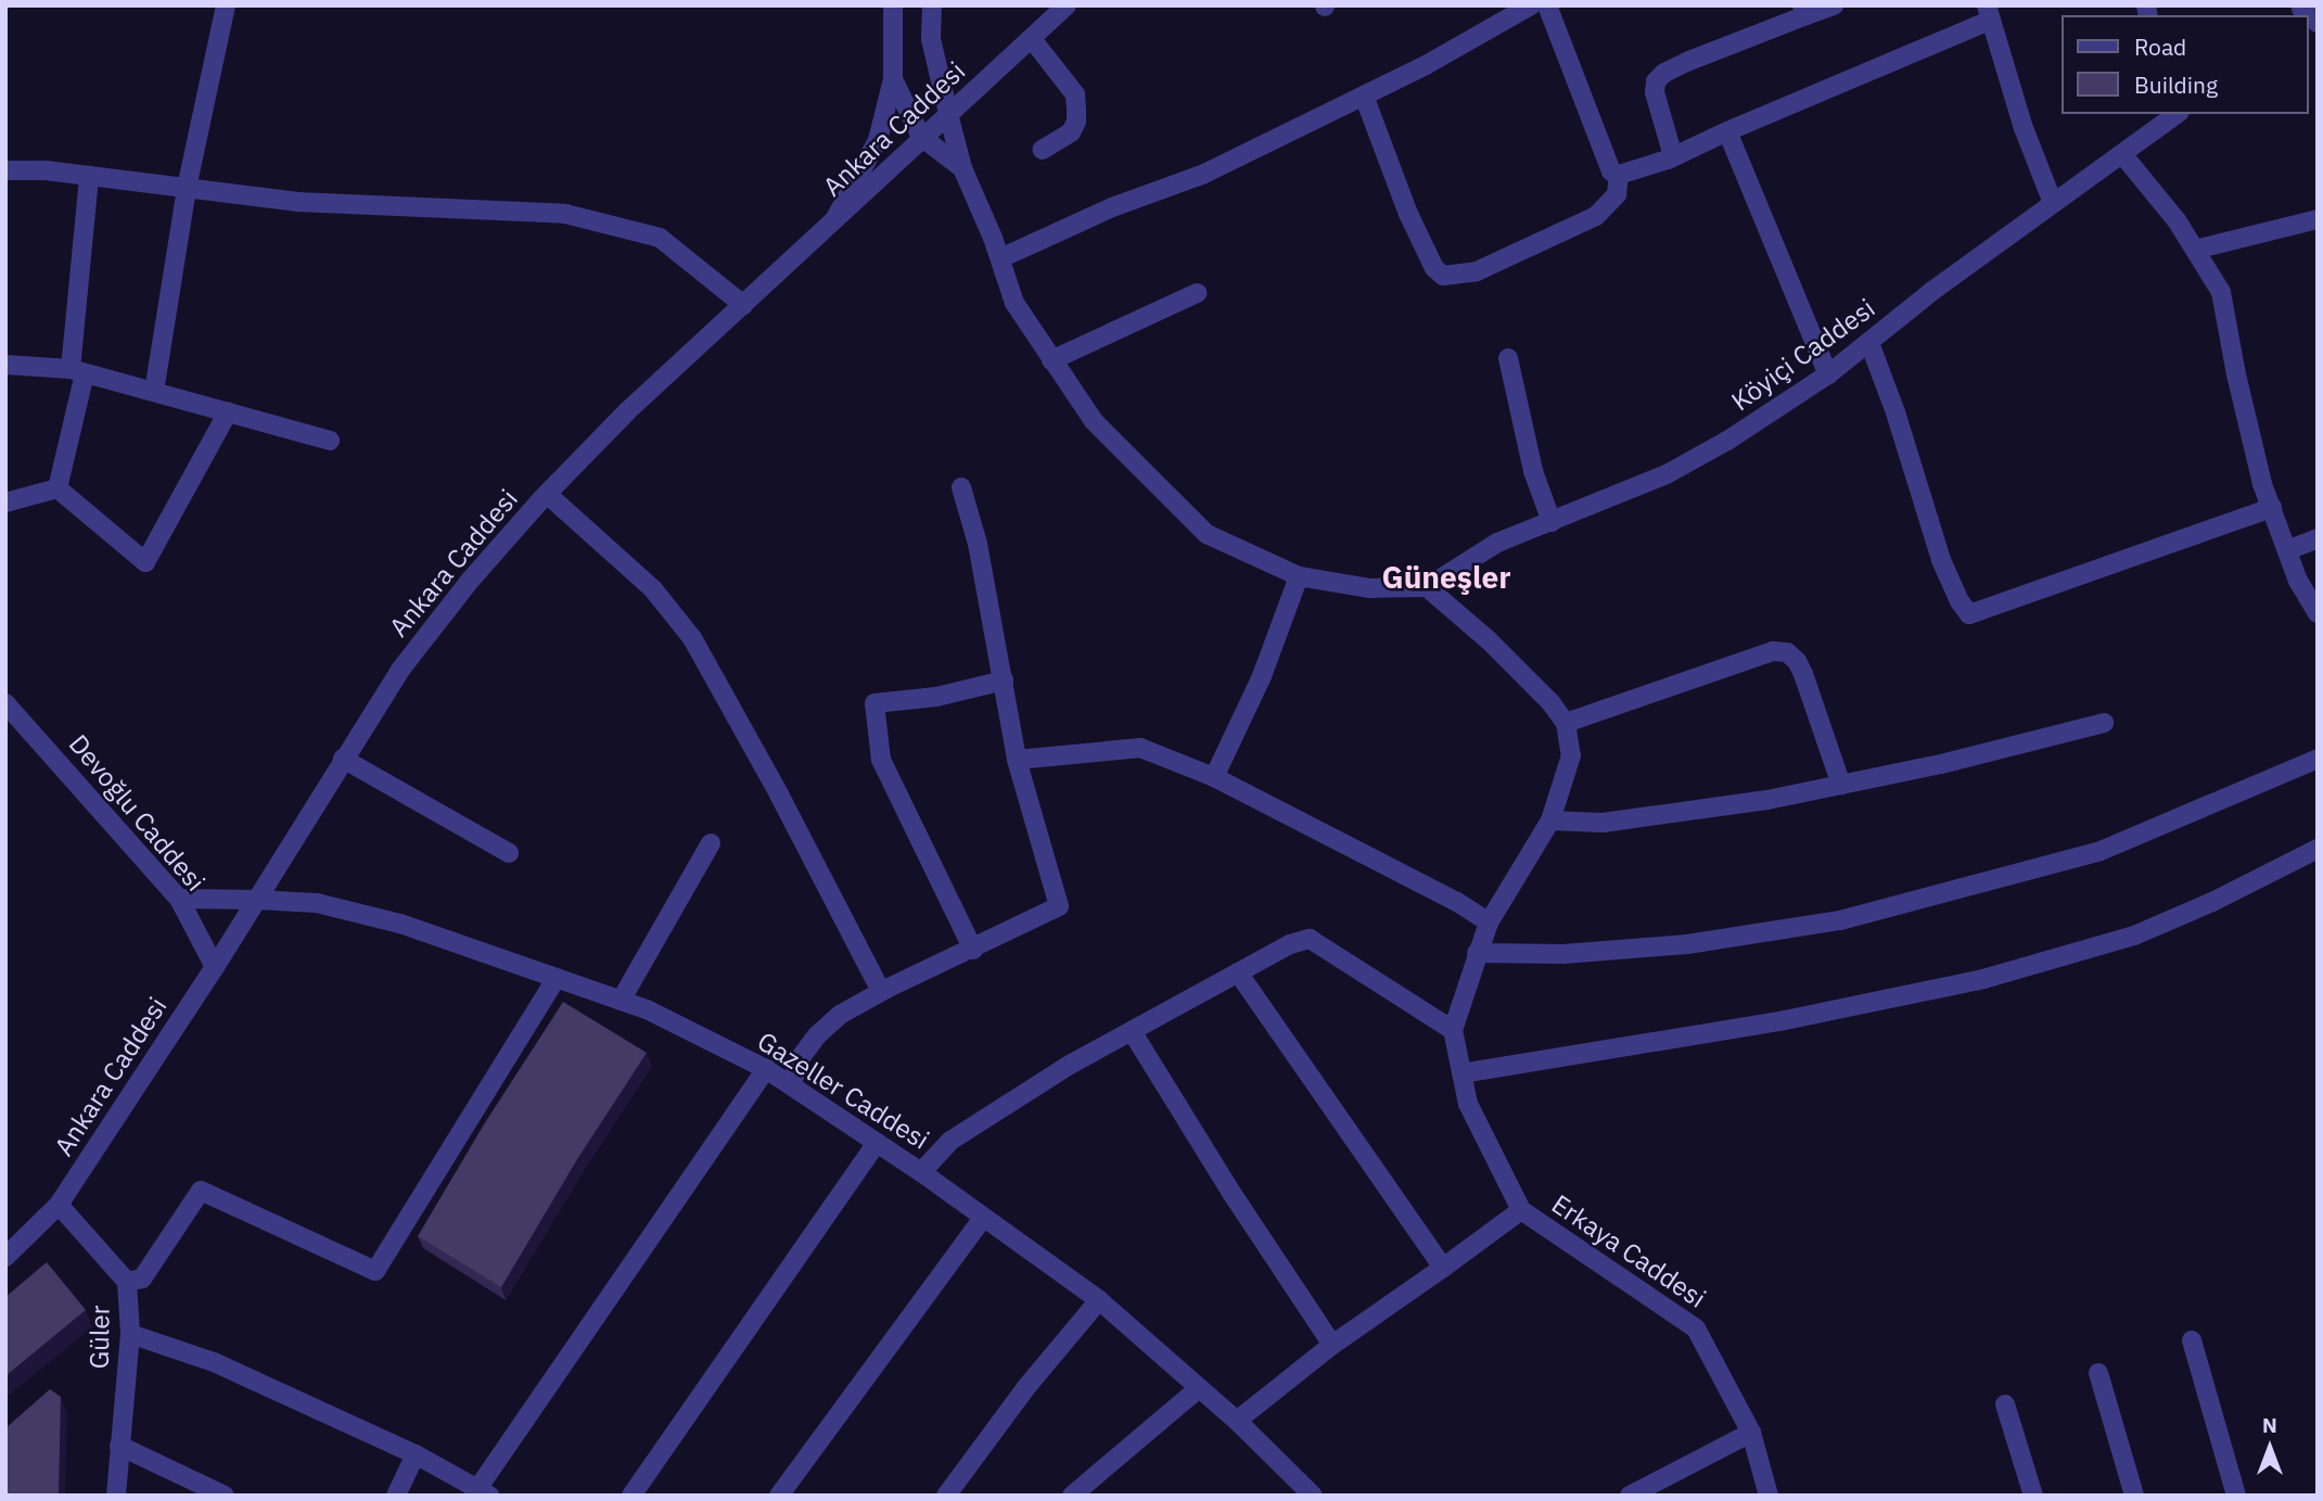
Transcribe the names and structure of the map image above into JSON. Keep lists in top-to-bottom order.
{
  "streets": {
    "street": [
      "Ankara Caddesi",
      "Köyiçi Caddesi",
      "Devoğlu Caddesi",
      "Gazeller Caddesi",
      "Erkaya Caddesi",
      "Güler"
    ]
  },
  "crossings": [
    ["Ankara Caddesi", "Devoğlu Caddesi"],
    ["Ankara Caddesi", "Gazeller Caddesi"],
    ["Ankara Caddesi", "Güler"],
    ["Devoğlu Caddesi", "Gazeller Caddesi"]
  ],
  "districts": ["Güneşler"],
  "legend": ["Road", "Building"],
  "north": "top"
}
